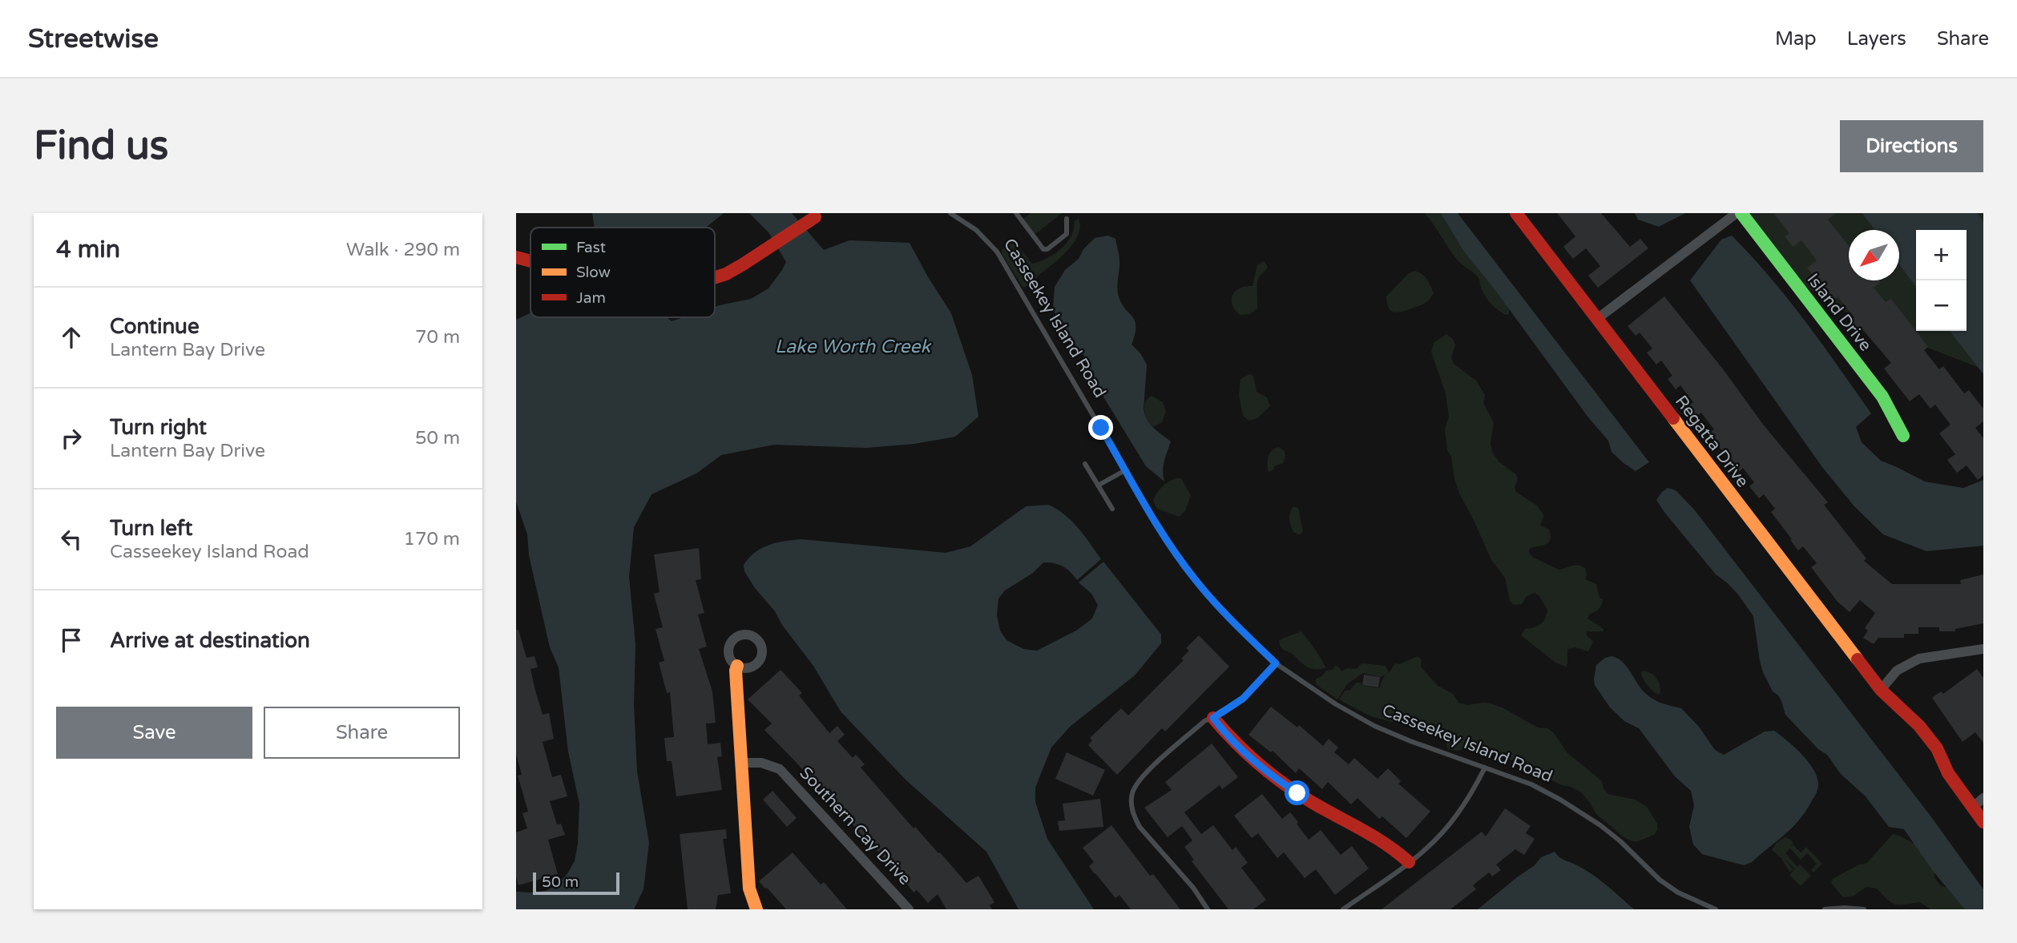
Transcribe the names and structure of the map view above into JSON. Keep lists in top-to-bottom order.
{
  "streets": {
    "street": ["Island Drive", "Regatta Drive", "Southern Cay Drive"],
    "lane": ["Casseekey Island Road"]
  },
  "water": ["Lake Worth Creek"],
  "legend": ["Fast", "Slow", "Jam"],
  "scale_bar": "50 m",
  "north": "bottom left",
  "page": {
    "header": "Streetwise",
    "nav": ["Map", "Layers", "Share"],
    "buttons": [
      "Directions",
      ["Save", "Share"]
    ],
    "title": "Find us",
    "heading": ["4 min", "Walk · 290 m"],
    "map_buttons": ["+", "−"],
    "list": [
      ["Continue", "Lantern Bay Drive", "70 m"],
      ["Turn right", "Lantern Bay Drive", "50 m"],
      ["Turn left", "Casseekey Island Road", "170 m"],
      "Arrive at destination"
    ],
    "scale": "50 m"
  }
}
